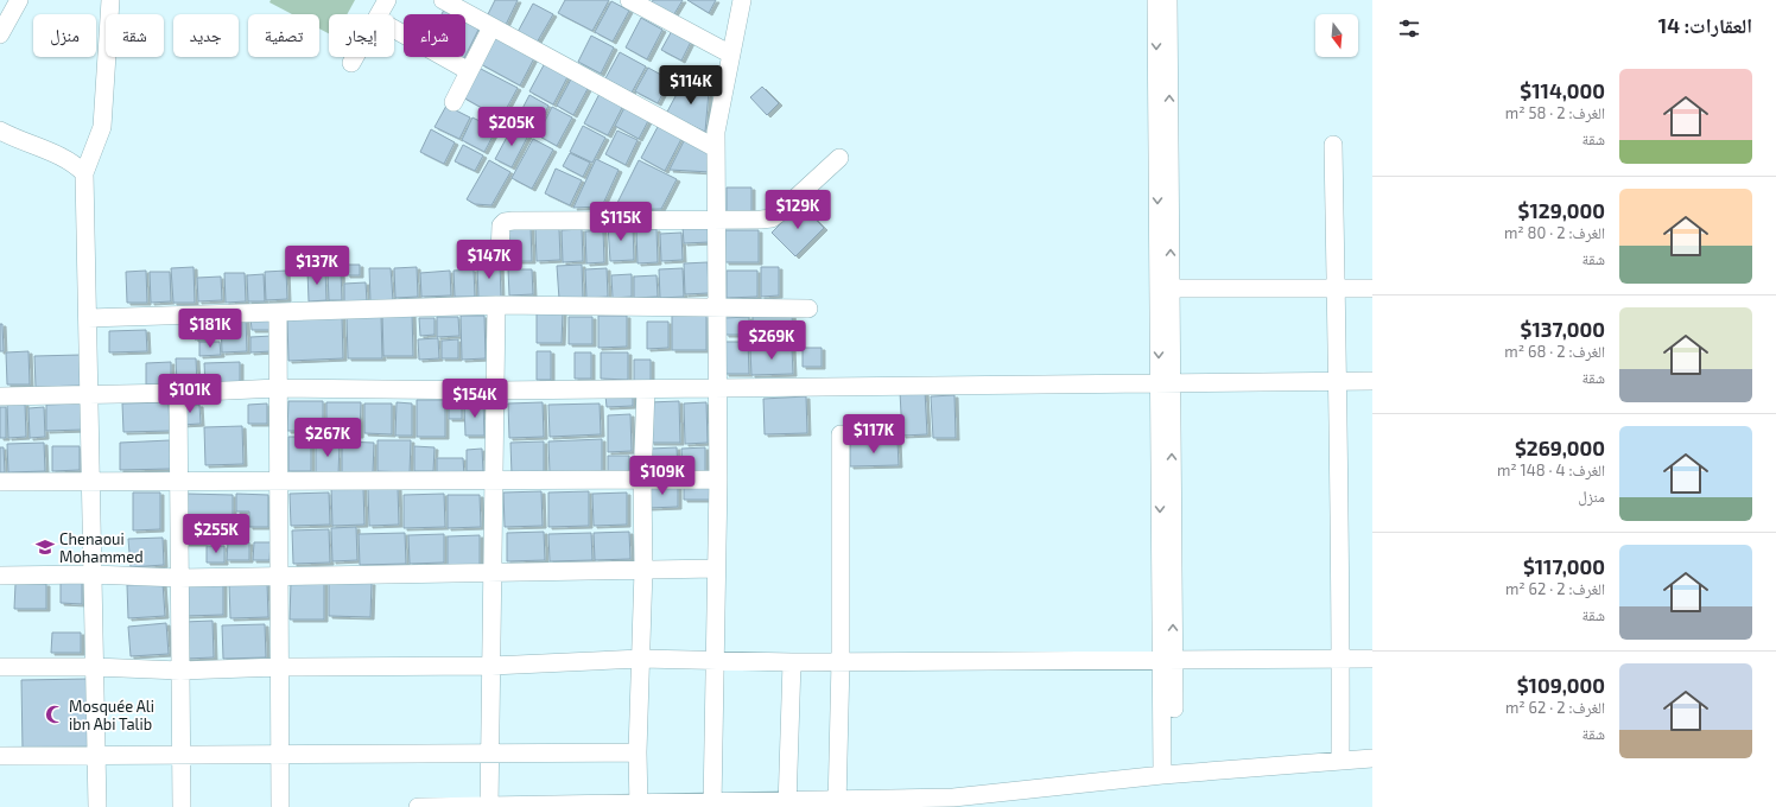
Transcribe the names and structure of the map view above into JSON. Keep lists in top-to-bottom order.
{
  "places": {
    "school or university": ["Chenaoui Mohammed"],
    "mosque": ["Mosquée Ali ibn Abi Talib"]
  },
  "north": "bottom",
  "page": {
    "heading": "العقارات: 14",
    "chip": [
      "شراء",
      "إيجار",
      "تصفية",
      "جديد",
      "شقة",
      "منزل"
    ],
    "list": [
      {
        "name": "$114,000",
        "note": "الغرف: 2 · 58 m² · شقة"
      },
      {
        "name": "$129,000",
        "note": "الغرف: 2 · 80 m² · شقة"
      },
      {
        "name": "$137,000",
        "note": "الغرف: 2 · 68 m² · شقة"
      },
      {
        "name": "$269,000",
        "note": "الغرف: 4 · 148 m² · منزل"
      },
      {
        "name": "$117,000",
        "note": "الغرف: 2 · 62 m² · شقة"
      },
      {
        "name": "$109,000",
        "note": "الغرف: 2 · 62 m² · شقة"
      }
    ],
    "price": [
      "$114K",
      "$205K",
      "$129K",
      "$115K",
      "$147K",
      "$137K",
      "$181K",
      "$269K",
      "$101K",
      "$154K",
      "$117K",
      "$267K",
      "$109K",
      "$255K"
    ]
  }
}
